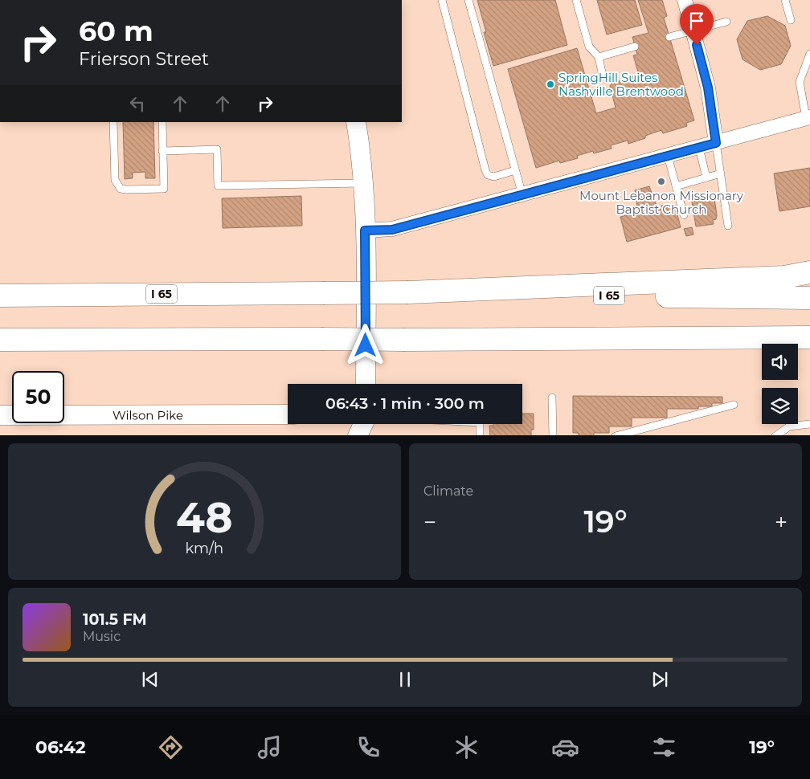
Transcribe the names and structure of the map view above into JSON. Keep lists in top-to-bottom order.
{
  "streets": {
    "highway": ["I 65"],
    "main road": ["Wilson Pike"]
  },
  "places": ["SpringHill Suites Nashville Brentwood", "Mount Lebanon Missionary Baptist Church"],
  "page": {
    "turn": ["60 m", "Frierson Street"],
    "limit": "50",
    "trip": "06:43 · 1 min · 300 m",
    "tile": "Climate",
    "heat": ["−", "19°", "+"],
    "song": ["101.5 FM", "Music"],
    "tabs": ["06:42", "19°"],
    "gauge": ["48", "km/h"]
  }
}
